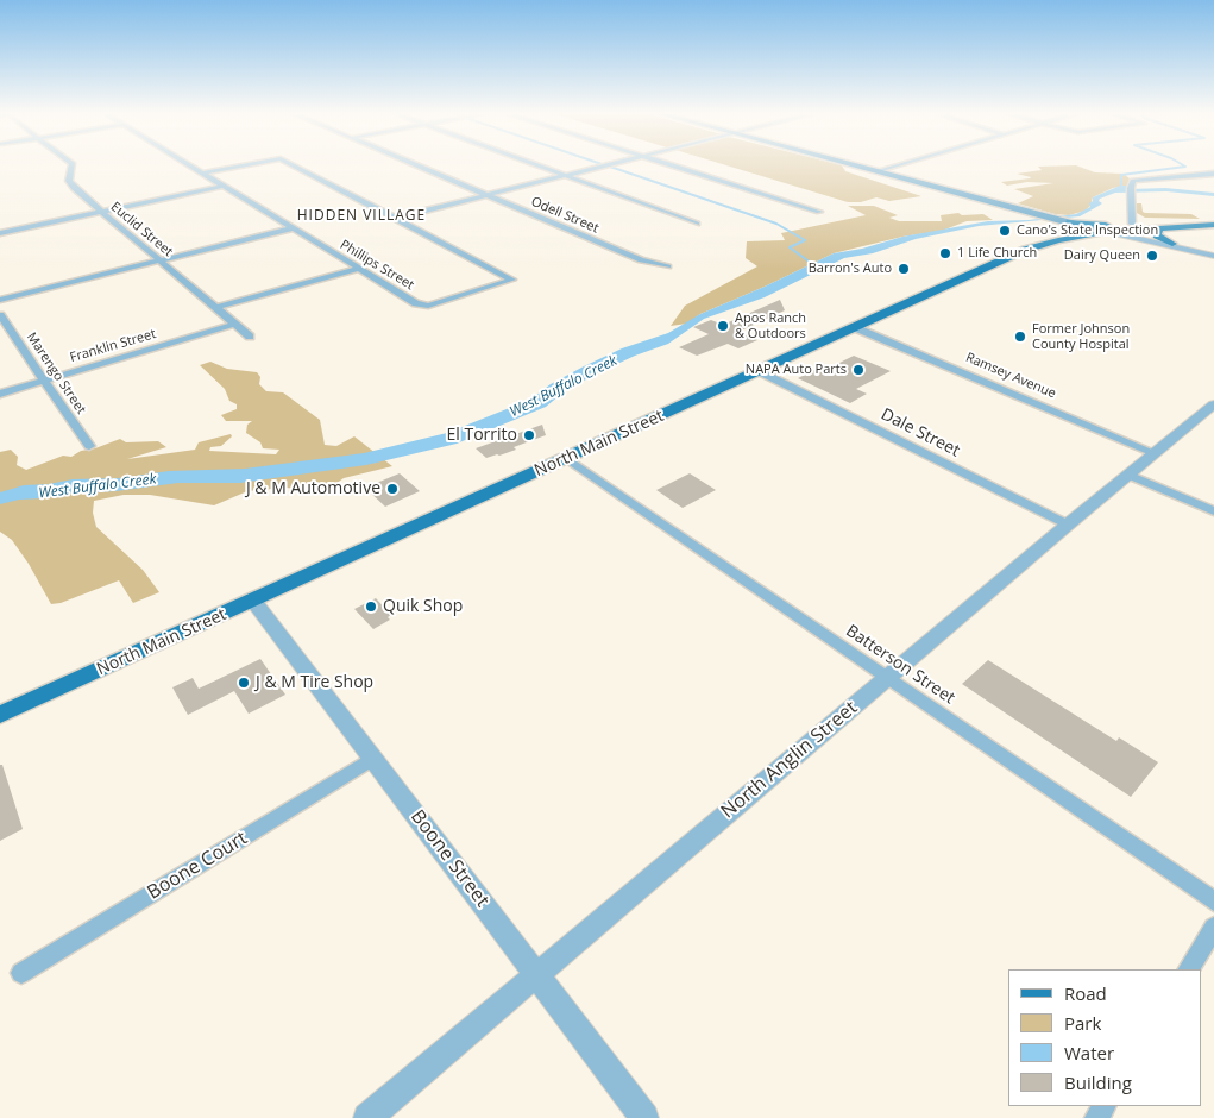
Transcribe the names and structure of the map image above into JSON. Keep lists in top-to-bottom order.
{
  "streets": {
    "main road": ["North Main Street"],
    "street": [
      "Odell Street",
      "Euclid Street",
      "Phillips Street",
      "Franklin Street",
      "Marengo Street",
      "Ramsey Avenue",
      "Dale Street",
      "Batterson Street",
      "North Anglin Street",
      "Boone Street",
      "Boone Court"
    ]
  },
  "crossings": [
    ["Euclid Street", "Franklin Street"],
    ["Franklin Street", "Marengo Street"],
    ["Ramsey Avenue", "North Main Street"],
    ["Ramsey Avenue", "North Anglin Street"],
    ["Dale Street", "North Main Street"],
    ["Dale Street", "North Anglin Street"],
    ["North Main Street", "Batterson Street"],
    ["North Main Street", "Boone Street"],
    ["Batterson Street", "North Anglin Street"],
    ["North Anglin Street", "Boone Street"],
    ["Boone Street", "Boone Court"]
  ],
  "districts": ["HIDDEN VILLAGE"],
  "water": ["West Buffalo Creek"],
  "places": [
    "Cano's State Inspection",
    "1 Life Church",
    "Dairy Queen",
    "Barron's Auto",
    "Apos Ranch & Outdoors",
    "Former Johnson County Hospital",
    "NAPA Auto Parts",
    "El Torrito",
    "J & M Automotive",
    "Quik Shop",
    "J & M Tire Shop"
  ],
  "legend": [
    "Road",
    "Park",
    "Water",
    "Building"
  ]
}
